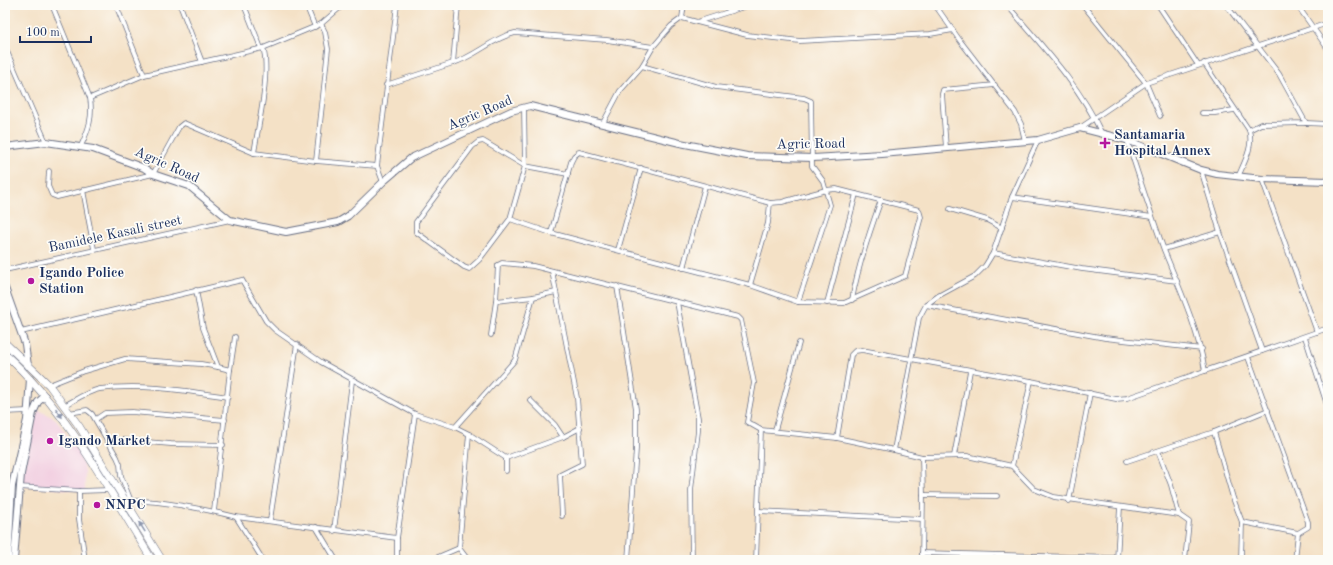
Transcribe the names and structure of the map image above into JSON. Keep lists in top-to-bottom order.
{
  "streets": {
    "street": ["Agric Road", "Bamidele Kasali street"]
  },
  "crossings": [
    ["Agric Road", "Bamidele Kasali street"]
  ],
  "places": {
    "health": ["Santamaria Hospital Annex"],
    "other": ["Igando Police Station", "Igando Market", "NNPC"]
  },
  "scale_bar": "100 m"
}
